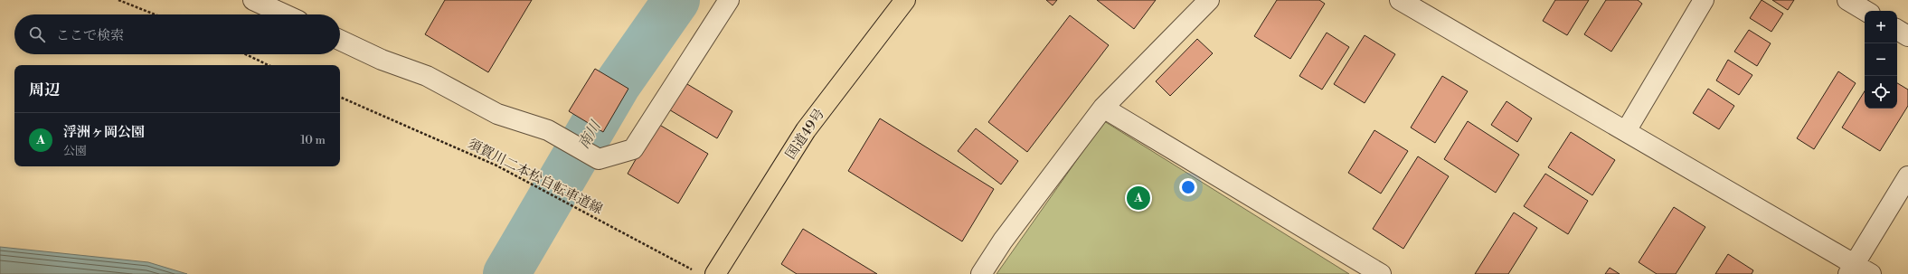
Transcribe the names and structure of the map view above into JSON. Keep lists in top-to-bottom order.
{
  "streets": {
    "highway": ["国道49号"],
    "path": ["須賀川二本松自転車道線"]
  },
  "water": ["南川"],
  "page": {
    "map_buttons": ["+", "−"],
    "search": "ここで検索",
    "heading": "周辺",
    "list": [
      {
        "mark": "A",
        "name": "浮洲ヶ岡公園",
        "note": "公園",
        "value": "10 m"
      }
    ],
    "pins": "A"
  }
}
